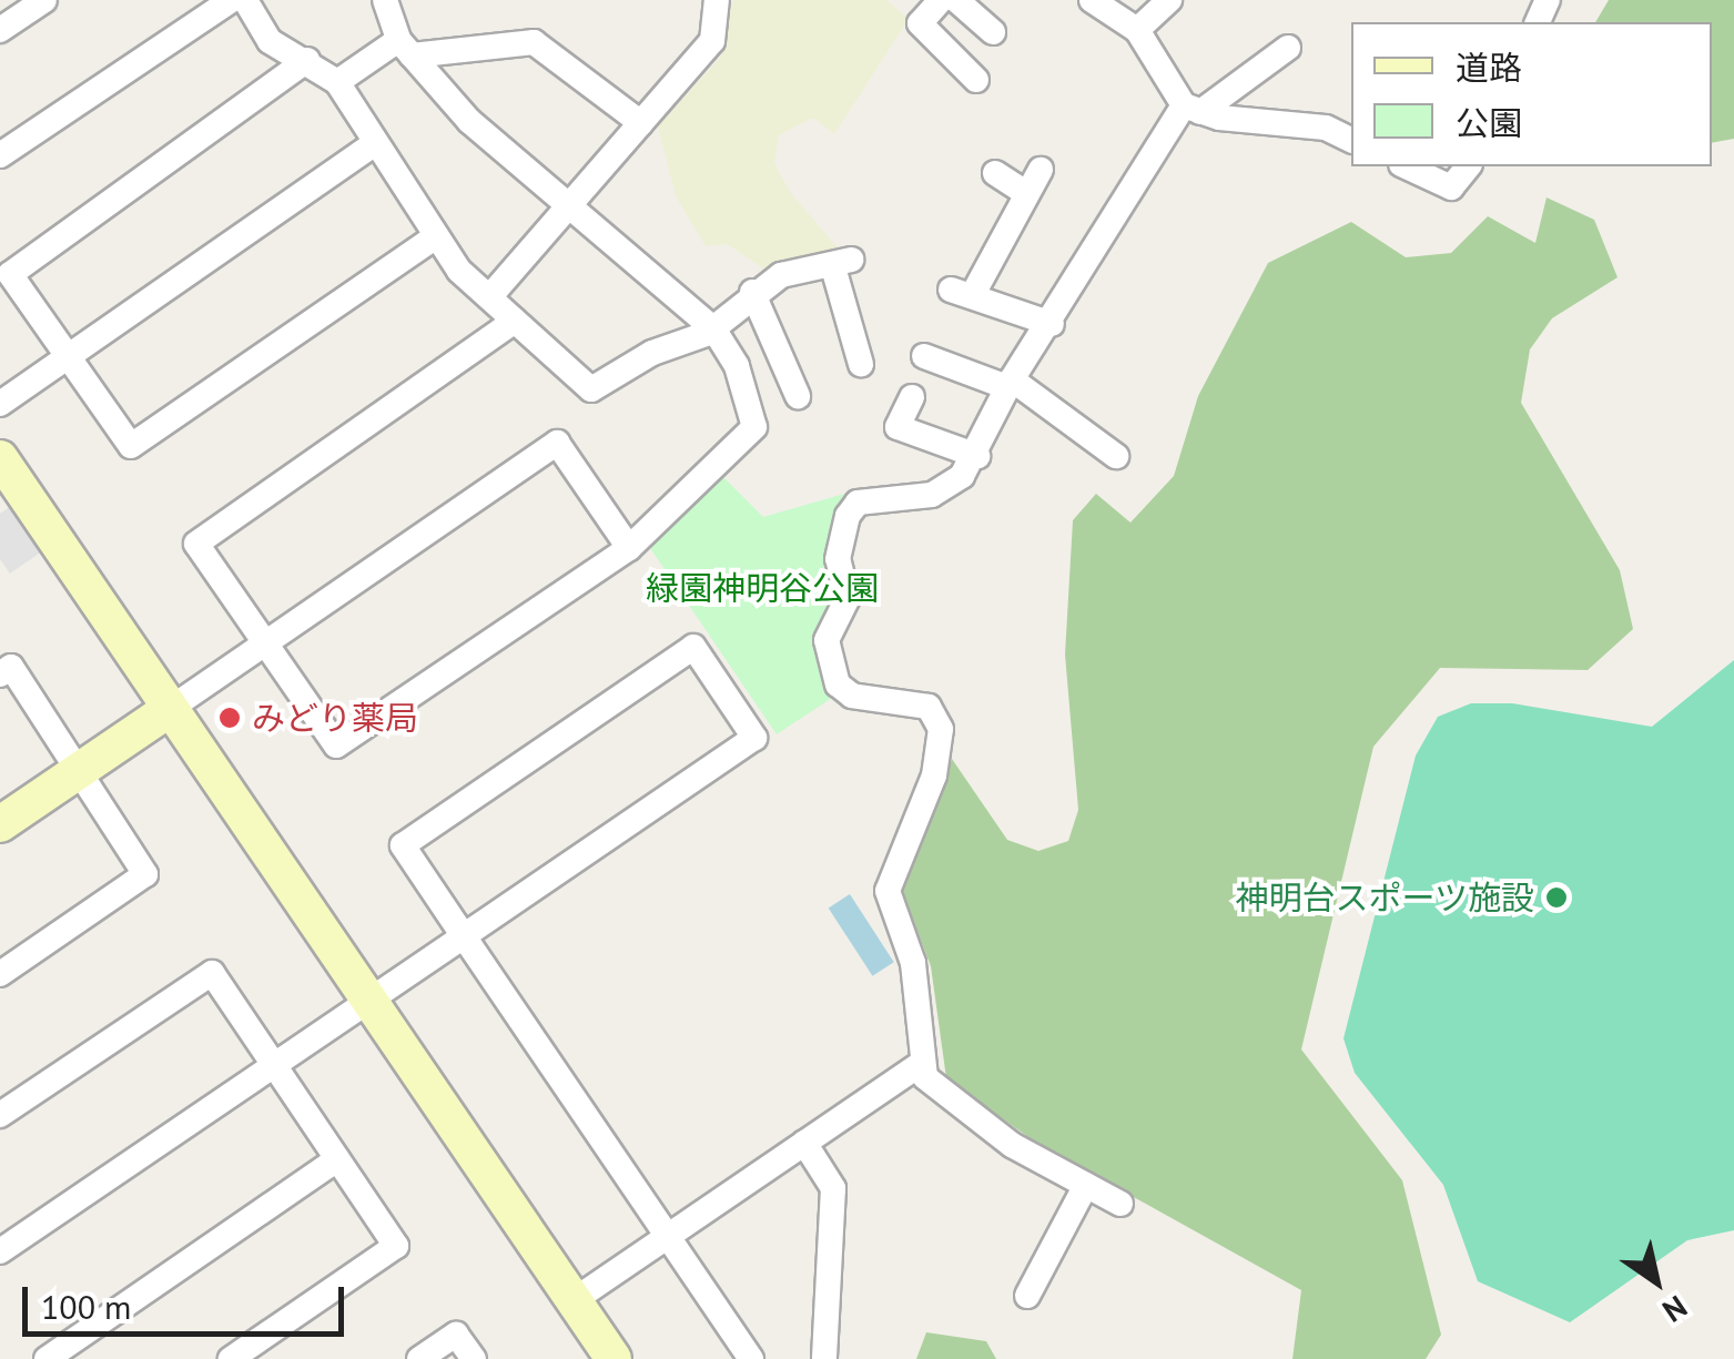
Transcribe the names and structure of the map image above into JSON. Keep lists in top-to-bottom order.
{
  "parks": ["緑園神明谷公園"],
  "places": ["みどり薬局", "神明台スポーツ施設"],
  "legend": ["道路", "公園"],
  "scale_bar": "100 m",
  "north": "bottom right"
}
